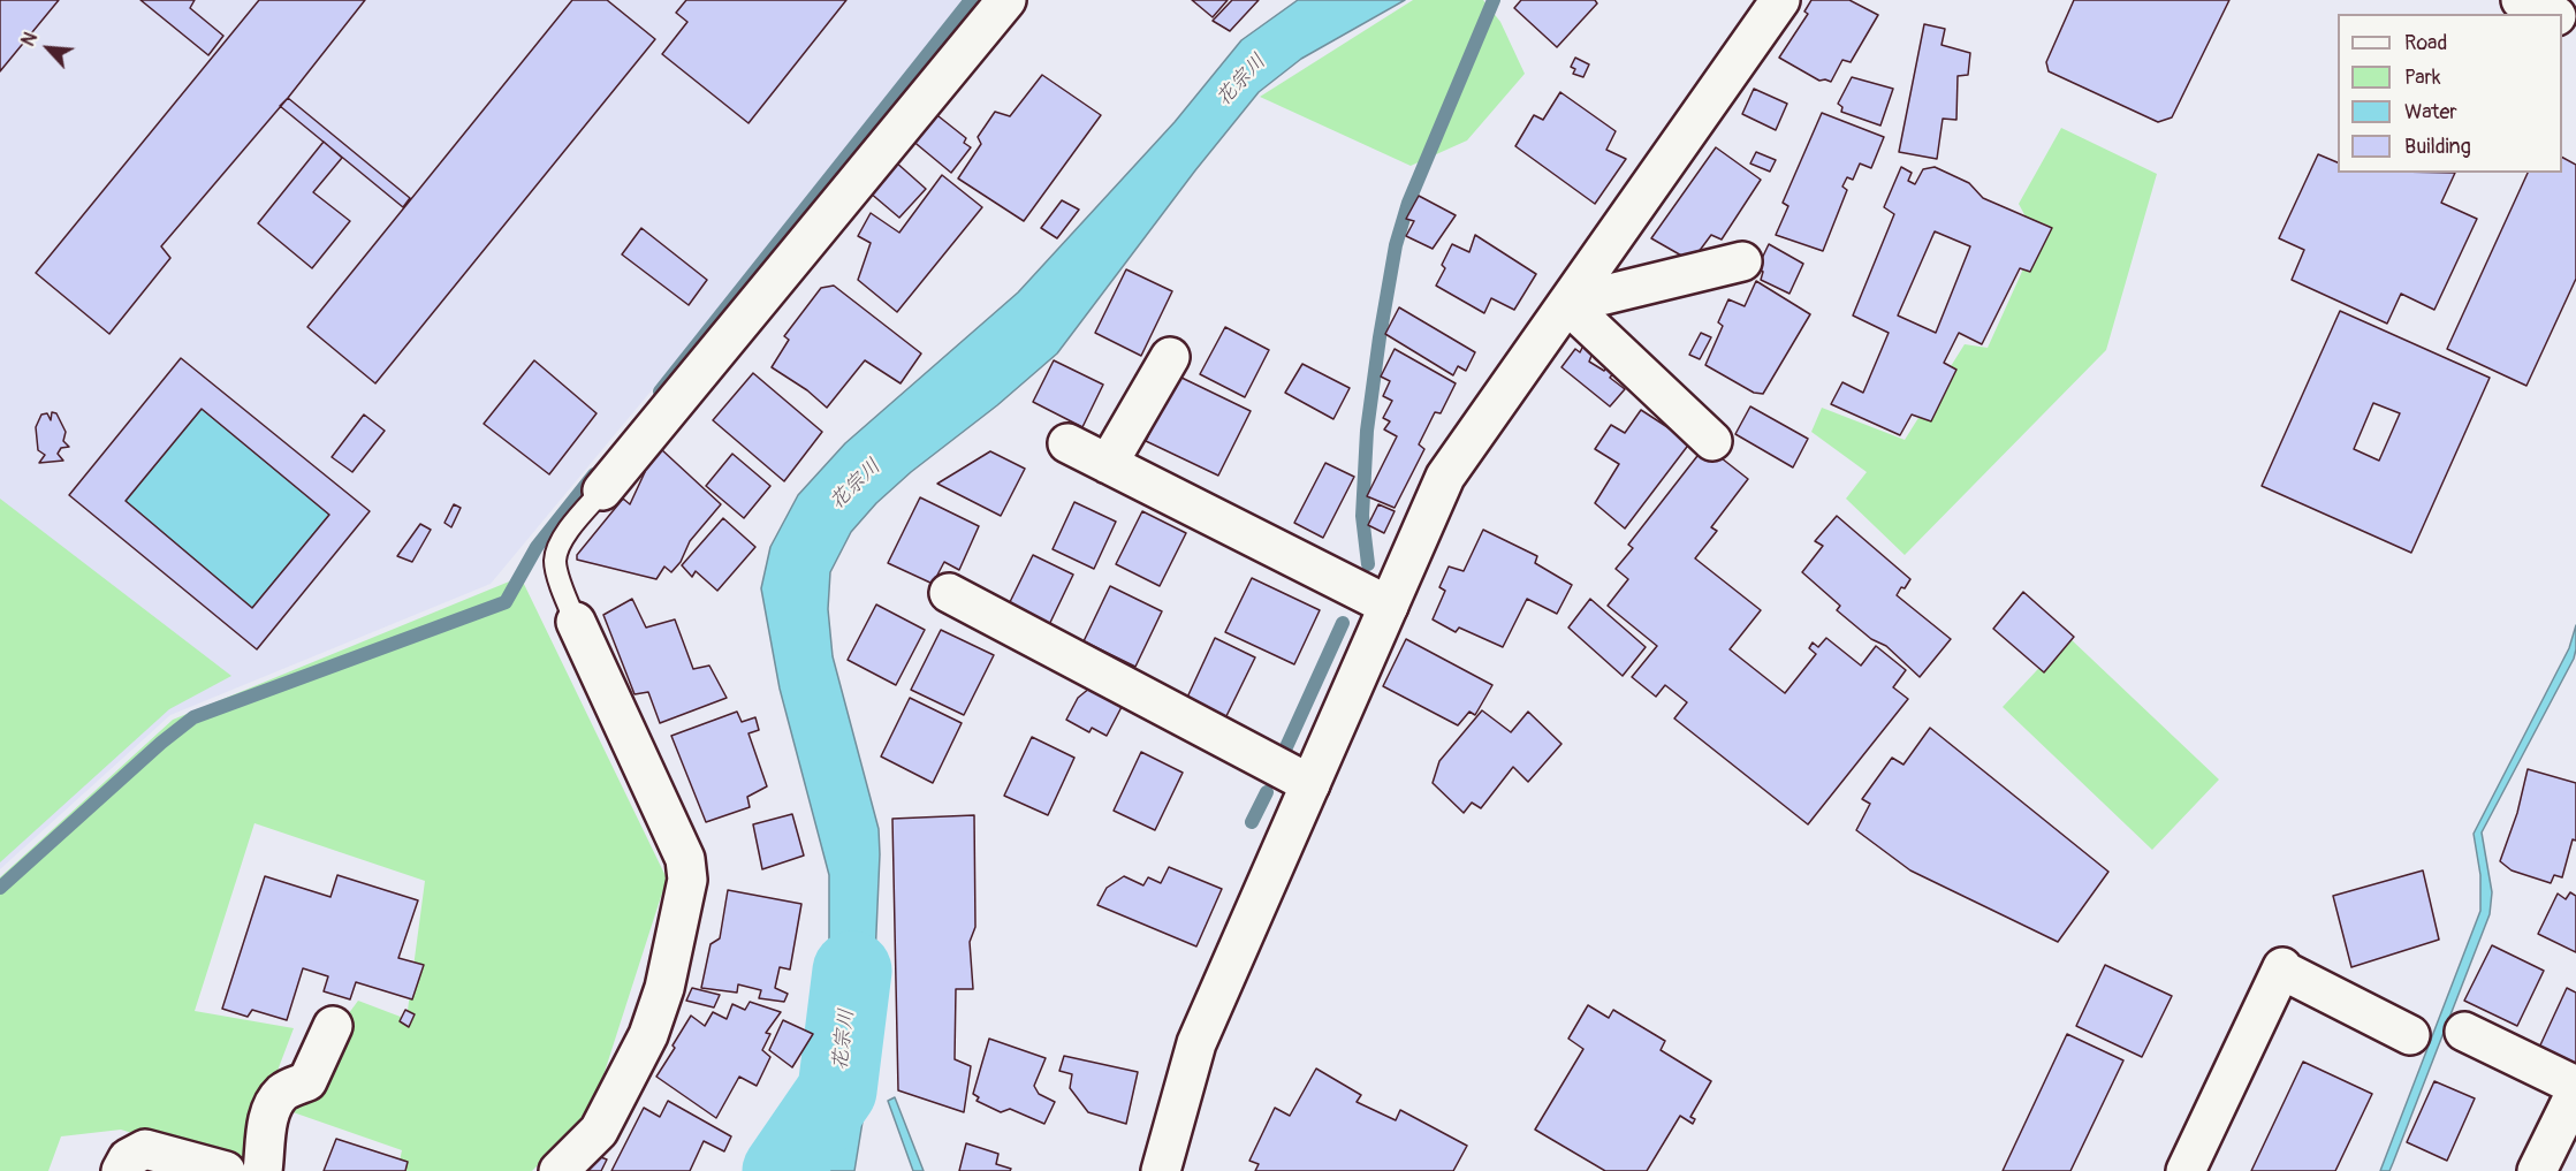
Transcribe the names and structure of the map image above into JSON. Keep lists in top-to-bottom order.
{
  "water": ["花宗川"],
  "legend": [
    "Road",
    "Park",
    "Water",
    "Building"
  ],
  "north": "top left"
}
